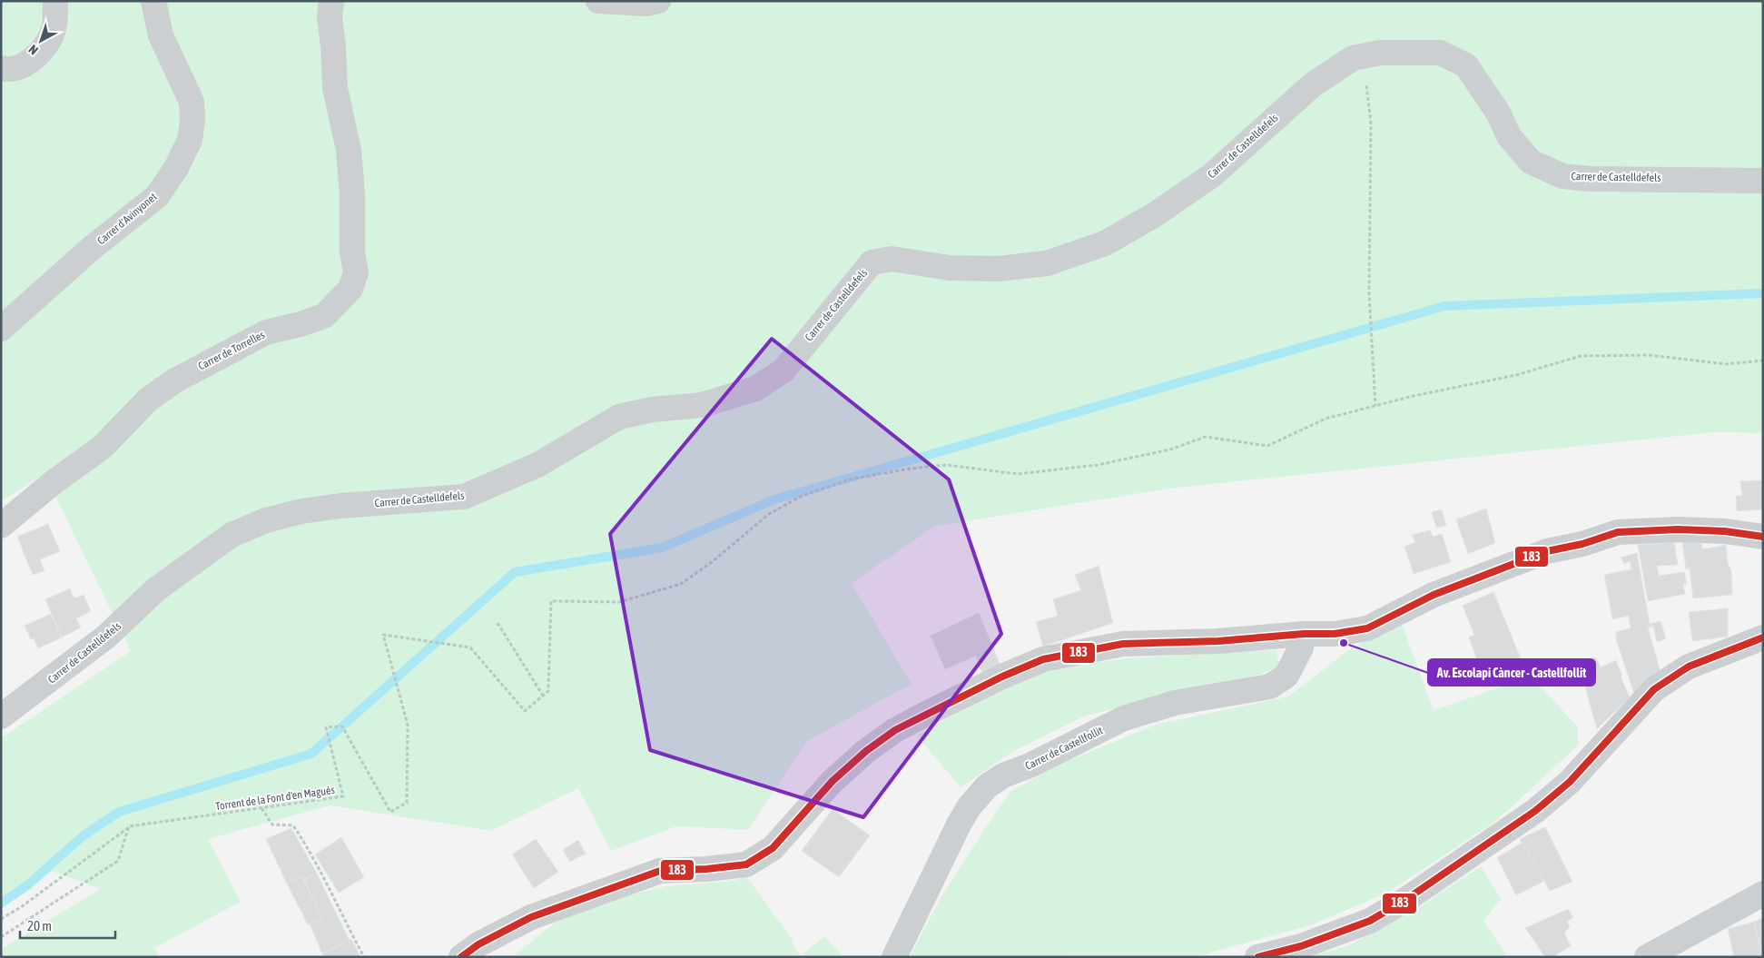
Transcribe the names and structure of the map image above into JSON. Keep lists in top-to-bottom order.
{
  "streets": {
    "street": [
      "Carrer de Castelldefels",
      "Carrer d'Avinyonet",
      "Carrer de Torrelles",
      "Carrer de Castellfollit"
    ],
    "path": ["Torrent de la Font d'en Magués"]
  },
  "places": ["Av. Escolapi Càncer - Castellfollit"],
  "lines": ["transit line 183"],
  "scale_bar": "20 m",
  "north": "bottom left"
}
